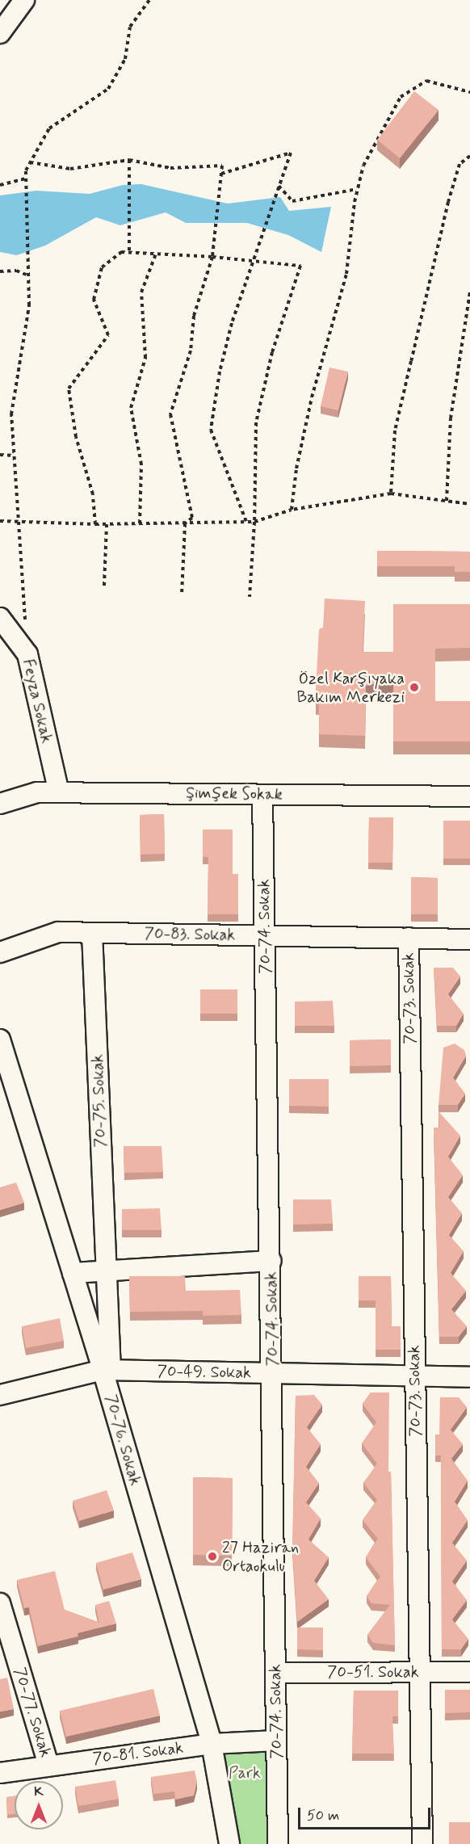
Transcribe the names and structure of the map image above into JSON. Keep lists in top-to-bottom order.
{
  "streets": {
    "street": [
      "Feyza Sokak",
      "Şimşek Sokak",
      "70-74. Sokak",
      "70-83. Sokak",
      "70-73. Sokak",
      "70-75. Sokak",
      "70-49. Sokak",
      "70-76. Sokak",
      "70-51. Sokak",
      "70-77. Sokak",
      "70-81. Sokak"
    ]
  },
  "crossings": [
    ["Feyza Sokak", "Şimşek Sokak"],
    ["Şimşek Sokak", "70-74. Sokak"],
    ["70-74. Sokak", "70-83. Sokak"],
    ["70-74. Sokak", "70-49. Sokak"],
    ["70-74. Sokak", "70-51. Sokak"],
    ["70-74. Sokak", "70-81. Sokak"],
    ["70-83. Sokak", "70-73. Sokak"],
    ["70-83. Sokak", "70-75. Sokak"],
    ["70-73. Sokak", "70-49. Sokak"],
    ["70-73. Sokak", "70-51. Sokak"],
    ["70-75. Sokak", "70-49. Sokak"],
    ["70-75. Sokak", "70-76. Sokak"],
    ["70-49. Sokak", "70-76. Sokak"],
    ["70-76. Sokak", "70-81. Sokak"],
    ["70-77. Sokak", "70-81. Sokak"]
  ],
  "parks": ["Park"],
  "places": ["Özel Karşıyaka Bakım Merkezi", "27 Haziran Ortaokulu"],
  "scale_bar": "50 m",
  "north": "top"
}
